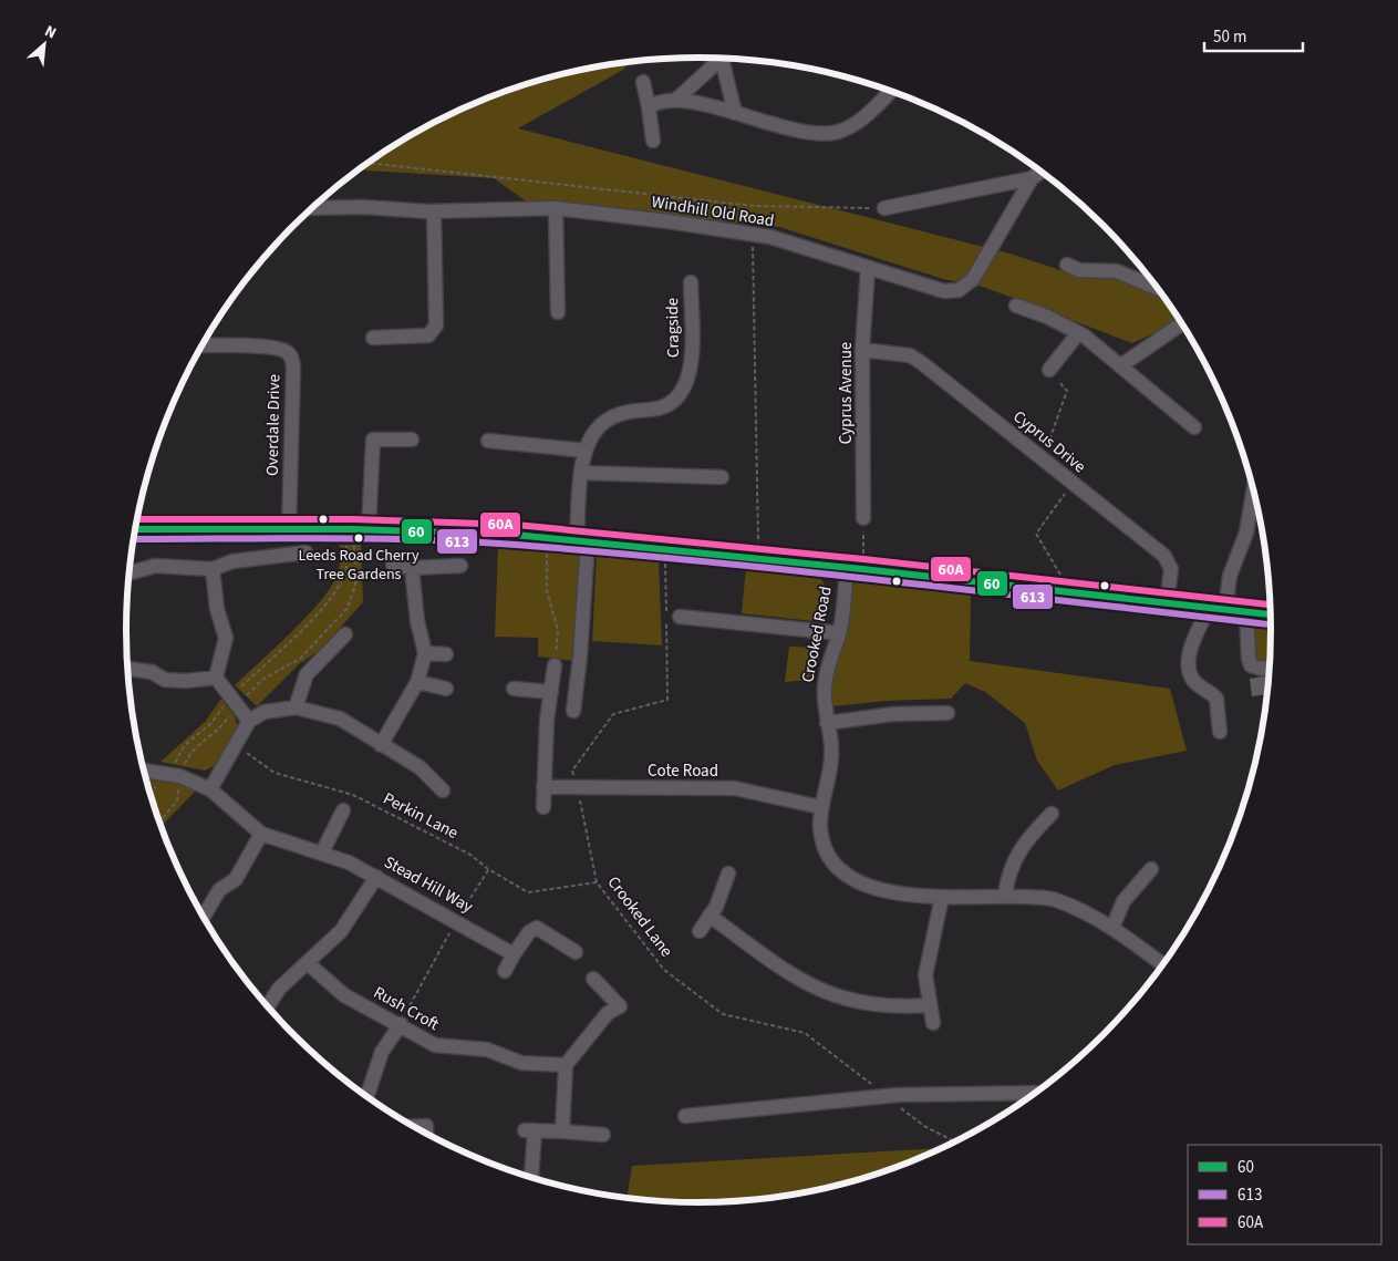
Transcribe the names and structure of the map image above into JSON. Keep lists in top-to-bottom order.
{
  "streets": {
    "street": [
      "Windhill Old Road",
      "Cragside",
      "Cyprus Avenue",
      "Overdale Drive",
      "Cyprus Drive",
      "Crooked Road",
      "Cote Road",
      "Stead Hill Way",
      "Rush Croft"
    ],
    "path": ["Perkin Lane", "Crooked Lane"]
  },
  "crossings": [
    ["Windhill Old Road", "Cyprus Avenue"],
    ["Cyprus Avenue", "Cyprus Drive"],
    ["Crooked Road", "Cote Road"],
    ["Cote Road", "Crooked Lane"],
    ["Perkin Lane", "Crooked Lane"]
  ],
  "places": ["Leeds Road Cherry Tree Gardens"],
  "lines": ["transit line 60A", "transit line 60", "transit line 613"],
  "legend": ["60", "613", "60A"],
  "scale_bar": "50 m",
  "north": "top right"
}
